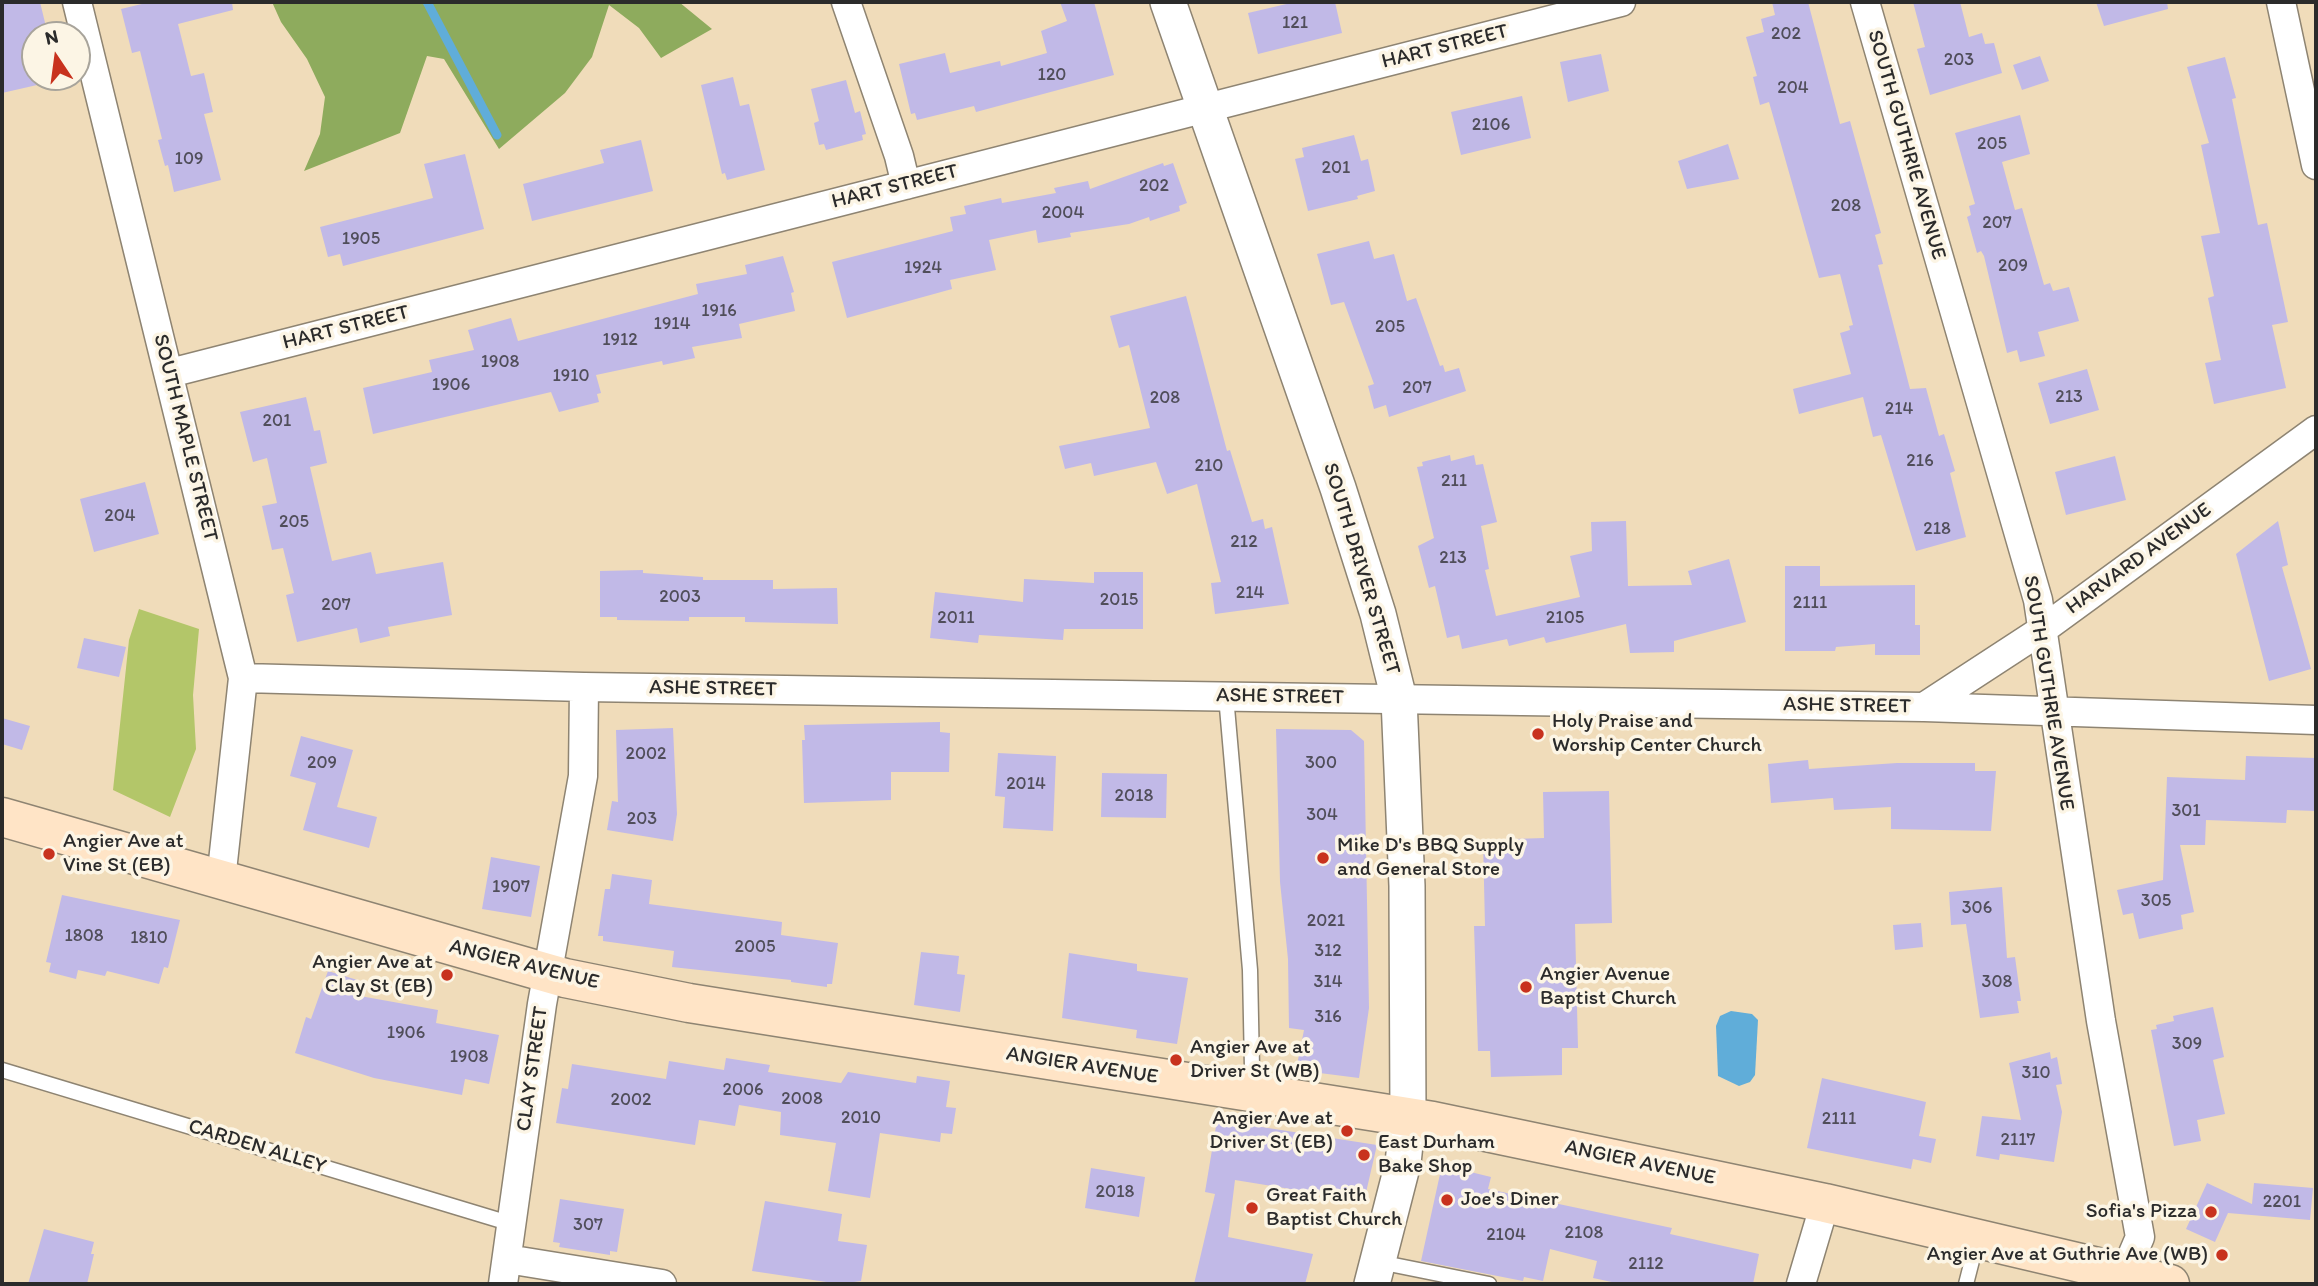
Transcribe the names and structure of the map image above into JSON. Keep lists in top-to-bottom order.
{
  "streets": {
    "main road": ["ANGIER AVENUE"],
    "street": [
      "HART STREET",
      "SOUTH GUTHRIE AVENUE",
      "SOUTH MAPLE STREET",
      "HARVARD AVENUE",
      "SOUTH DRIVER STREET",
      "ASHE STREET",
      "CLAY STREET"
    ],
    "lane": ["CARDEN ALLEY"]
  },
  "crossings": [
    ["HART STREET", "SOUTH MAPLE STREET"],
    ["HART STREET", "SOUTH DRIVER STREET"],
    ["SOUTH GUTHRIE AVENUE", "HARVARD AVENUE"],
    ["SOUTH GUTHRIE AVENUE", "ASHE STREET"],
    ["SOUTH GUTHRIE AVENUE", "ANGIER AVENUE"],
    ["SOUTH MAPLE STREET", "ASHE STREET"],
    ["SOUTH MAPLE STREET", "ANGIER AVENUE"],
    ["HARVARD AVENUE", "ASHE STREET"],
    ["SOUTH DRIVER STREET", "ASHE STREET"],
    ["SOUTH DRIVER STREET", "ANGIER AVENUE"],
    ["ASHE STREET", "CLAY STREET"],
    ["ANGIER AVENUE", "CLAY STREET"],
    ["CLAY STREET", "CARDEN ALLEY"]
  ],
  "places": [
    "Holy Praise and Worship Center Church",
    "Angier Ave at Vine St (EB)",
    "Mike D's BBQ Supply and General Store",
    "Angier Ave at Clay St (EB)",
    "Angier Avenue Baptist Church",
    "Angier Ave at Driver St (WB)",
    "Angier Ave at Driver St (EB)",
    "East Durham Bake Shop",
    "Joe's Diner",
    "Great Faith Baptist Church",
    "Sofia's Pizza",
    "Angier Ave at Guthrie Ave (WB)"
  ],
  "house_numbers": [
    "121",
    "202",
    "203",
    "120",
    "204",
    "2106",
    "205",
    "109",
    "201",
    "202",
    "208",
    "2004",
    "207",
    "1905",
    "209",
    "1924",
    "1916",
    "1914",
    "205",
    "1912",
    "1908",
    "1910",
    "1906",
    "207",
    "213",
    "208",
    "214",
    "201",
    "216",
    "210",
    "211",
    "204",
    "205",
    "218",
    "212",
    "213",
    "214",
    "2003",
    "2015",
    "2111",
    "207",
    "2011",
    "2105",
    "2002",
    "209",
    "300",
    "2014",
    "2018",
    "301",
    "304",
    "203",
    "1907",
    "305",
    "306",
    "2021",
    "1808",
    "1810",
    "2005",
    "312",
    "314",
    "308",
    "316",
    "1906",
    "309",
    "1908",
    "310",
    "2006",
    "2008",
    "2002",
    "2010",
    "2111",
    "2117",
    "2018",
    "2201",
    "307",
    "2108",
    "2104",
    "2112"
  ],
  "north": "top"
}
